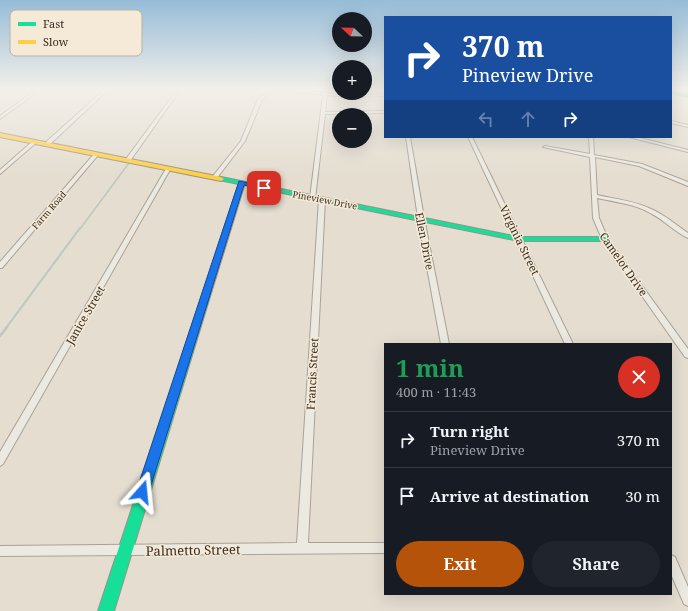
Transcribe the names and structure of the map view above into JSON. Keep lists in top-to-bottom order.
{
  "streets": {
    "main road": ["Pineview Drive"],
    "street": [
      "Farm Road",
      "Virginia Street",
      "Ellen Drive",
      "Camelot Drive",
      "Janice Street",
      "Francis Street",
      "Palmetto Street"
    ]
  },
  "crossings": [
    ["Pineview Drive", "Farm Road"],
    ["Pineview Drive", "Virginia Street"],
    ["Pineview Drive", "Ellen Drive"],
    ["Pineview Drive", "Camelot Drive"],
    ["Pineview Drive", "Janice Street"],
    ["Pineview Drive", "Francis Street"],
    ["Francis Street", "Palmetto Street"]
  ],
  "legend": ["Fast", "Slow"],
  "north": "left",
  "page": {
    "map_buttons": ["+", "−"],
    "turn": ["370 m", "Pineview Drive"],
    "heading": ["1 min", "400 m · 11:43"],
    "list": [
      {
        "name": "Turn right",
        "note": "Pineview Drive",
        "value": "370 m"
      },
      {
        "name": "Arrive at destination",
        "value": "30 m"
      }
    ],
    "buttons": ["Exit", "Share"]
  }
}
